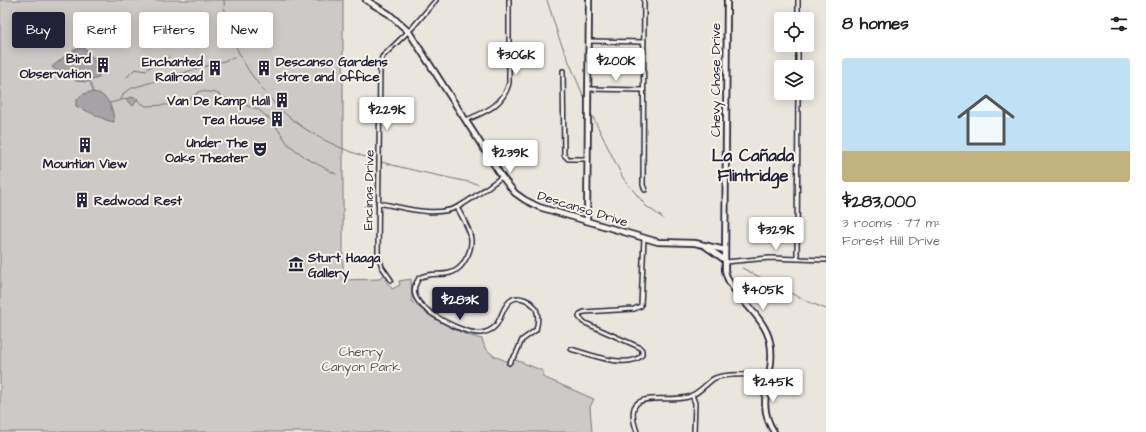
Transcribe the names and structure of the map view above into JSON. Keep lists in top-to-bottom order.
{
  "streets": {
    "street": ["Chevy Chase Drive", "Encinas Drive", "Descanso Drive"]
  },
  "crossings": [
    ["Chevy Chase Drive", "Descanso Drive"],
    ["Encinas Drive", "Descanso Drive"]
  ],
  "districts": ["La Cañada Flintridge"],
  "parks": ["Cherry Canyon Park"],
  "places": {
    "building": [
      "Bird Observation",
      "Enchanted Railroad",
      "Descanso Gardens store and office",
      "Van De Kamp Hall",
      "Tea House",
      "Mountian View",
      "Redwood Rest"
    ],
    "theatre": ["Under The Oaks Theater"],
    "museum": ["Sturt Haaga Gallery"]
  },
  "page": {
    "heading": "8 homes",
    "chip": [
      "Buy",
      "Rent",
      "Filters",
      "New"
    ],
    "price": [
      "$306K",
      "$200K",
      "$229K",
      "$239K",
      "$329K",
      "$405K",
      "$283K",
      "$245K"
    ],
    "list": [
      {
        "name": "$283,000",
        "note": "3 rooms · 77 m² · Forest Hill Drive"
      }
    ]
  }
}
